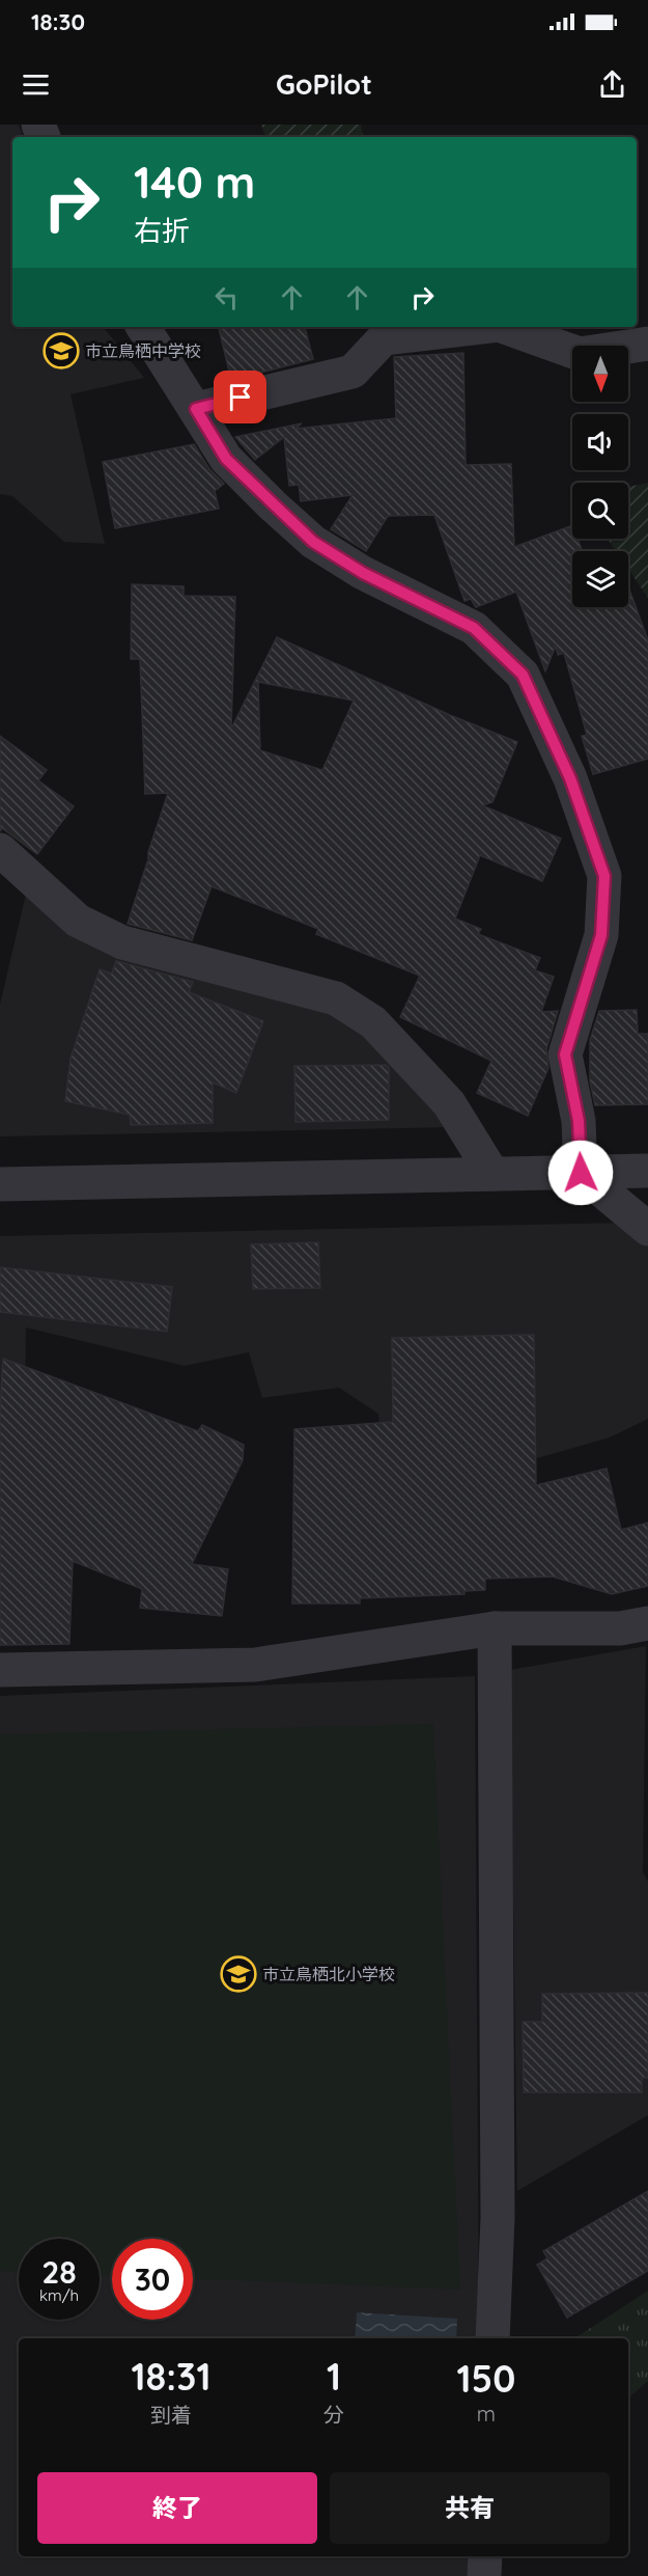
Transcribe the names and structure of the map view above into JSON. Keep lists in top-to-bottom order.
{
  "places": {
    "school or university": ["市立鳥栖中学校", "市立鳥栖北小学校"]
  },
  "north": "bottom",
  "page": {
    "status": "18:30",
    "header": "GoPilot",
    "turn": ["140 m", "右折"],
    "speed": "28 km/h",
    "limit": "30",
    "eta": [
      "18:31",
      "到着",
      "1",
      "分",
      "150",
      "m"
    ],
    "buttons": ["終了", "共有"]
  }
}
